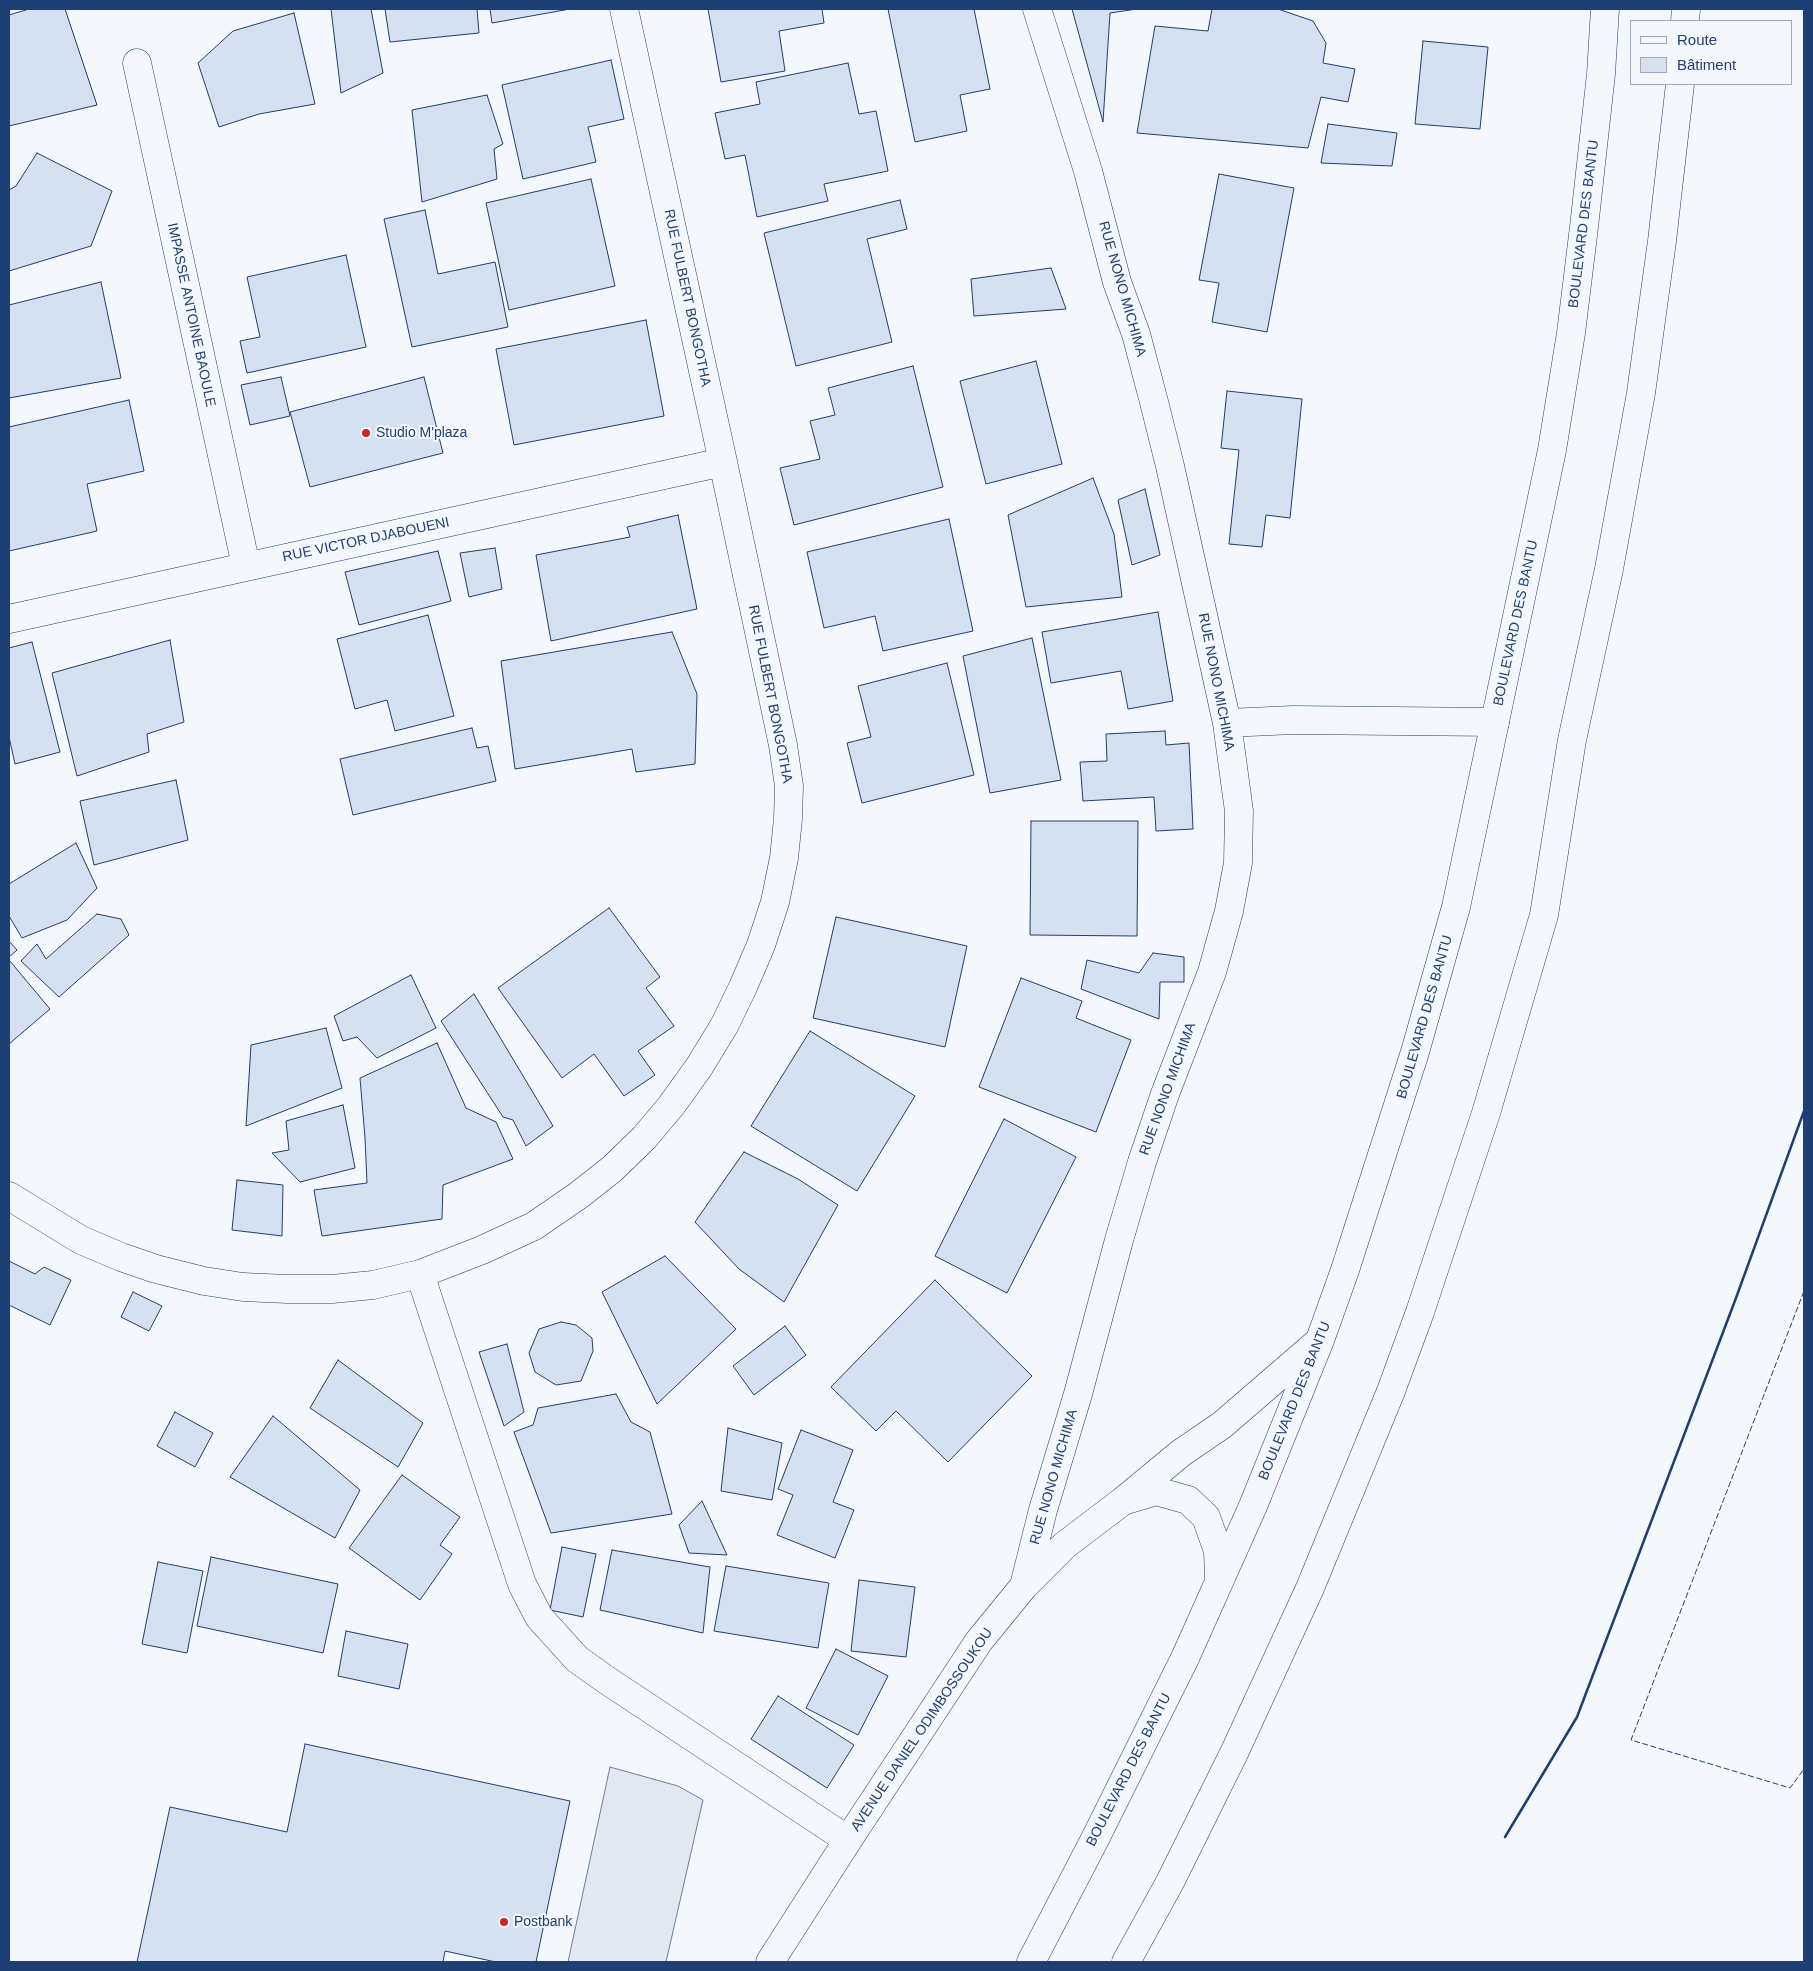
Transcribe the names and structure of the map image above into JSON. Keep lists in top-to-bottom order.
{
  "streets": {
    "main road": [
      "BOULEVARD DES BANTU",
      "RUE NONO MICHIMA",
      "RUE FULBERT BONGOTHA",
      "IMPASSE ANTOINE BAOULE",
      "RUE VICTOR DJABOUENI",
      "AVENUE DANIEL ODIMBOSSOUKOU"
    ]
  },
  "crossings": [
    ["BOULEVARD DES BANTU", "AVENUE DANIEL ODIMBOSSOUKOU"],
    ["RUE NONO MICHIMA", "AVENUE DANIEL ODIMBOSSOUKOU"],
    ["RUE FULBERT BONGOTHA", "RUE VICTOR DJABOUENI"],
    ["IMPASSE ANTOINE BAOULE", "RUE VICTOR DJABOUENI"]
  ],
  "places": ["Studio M'plaza", "Postbank"],
  "legend": ["Route", "Bâtiment"]
}
